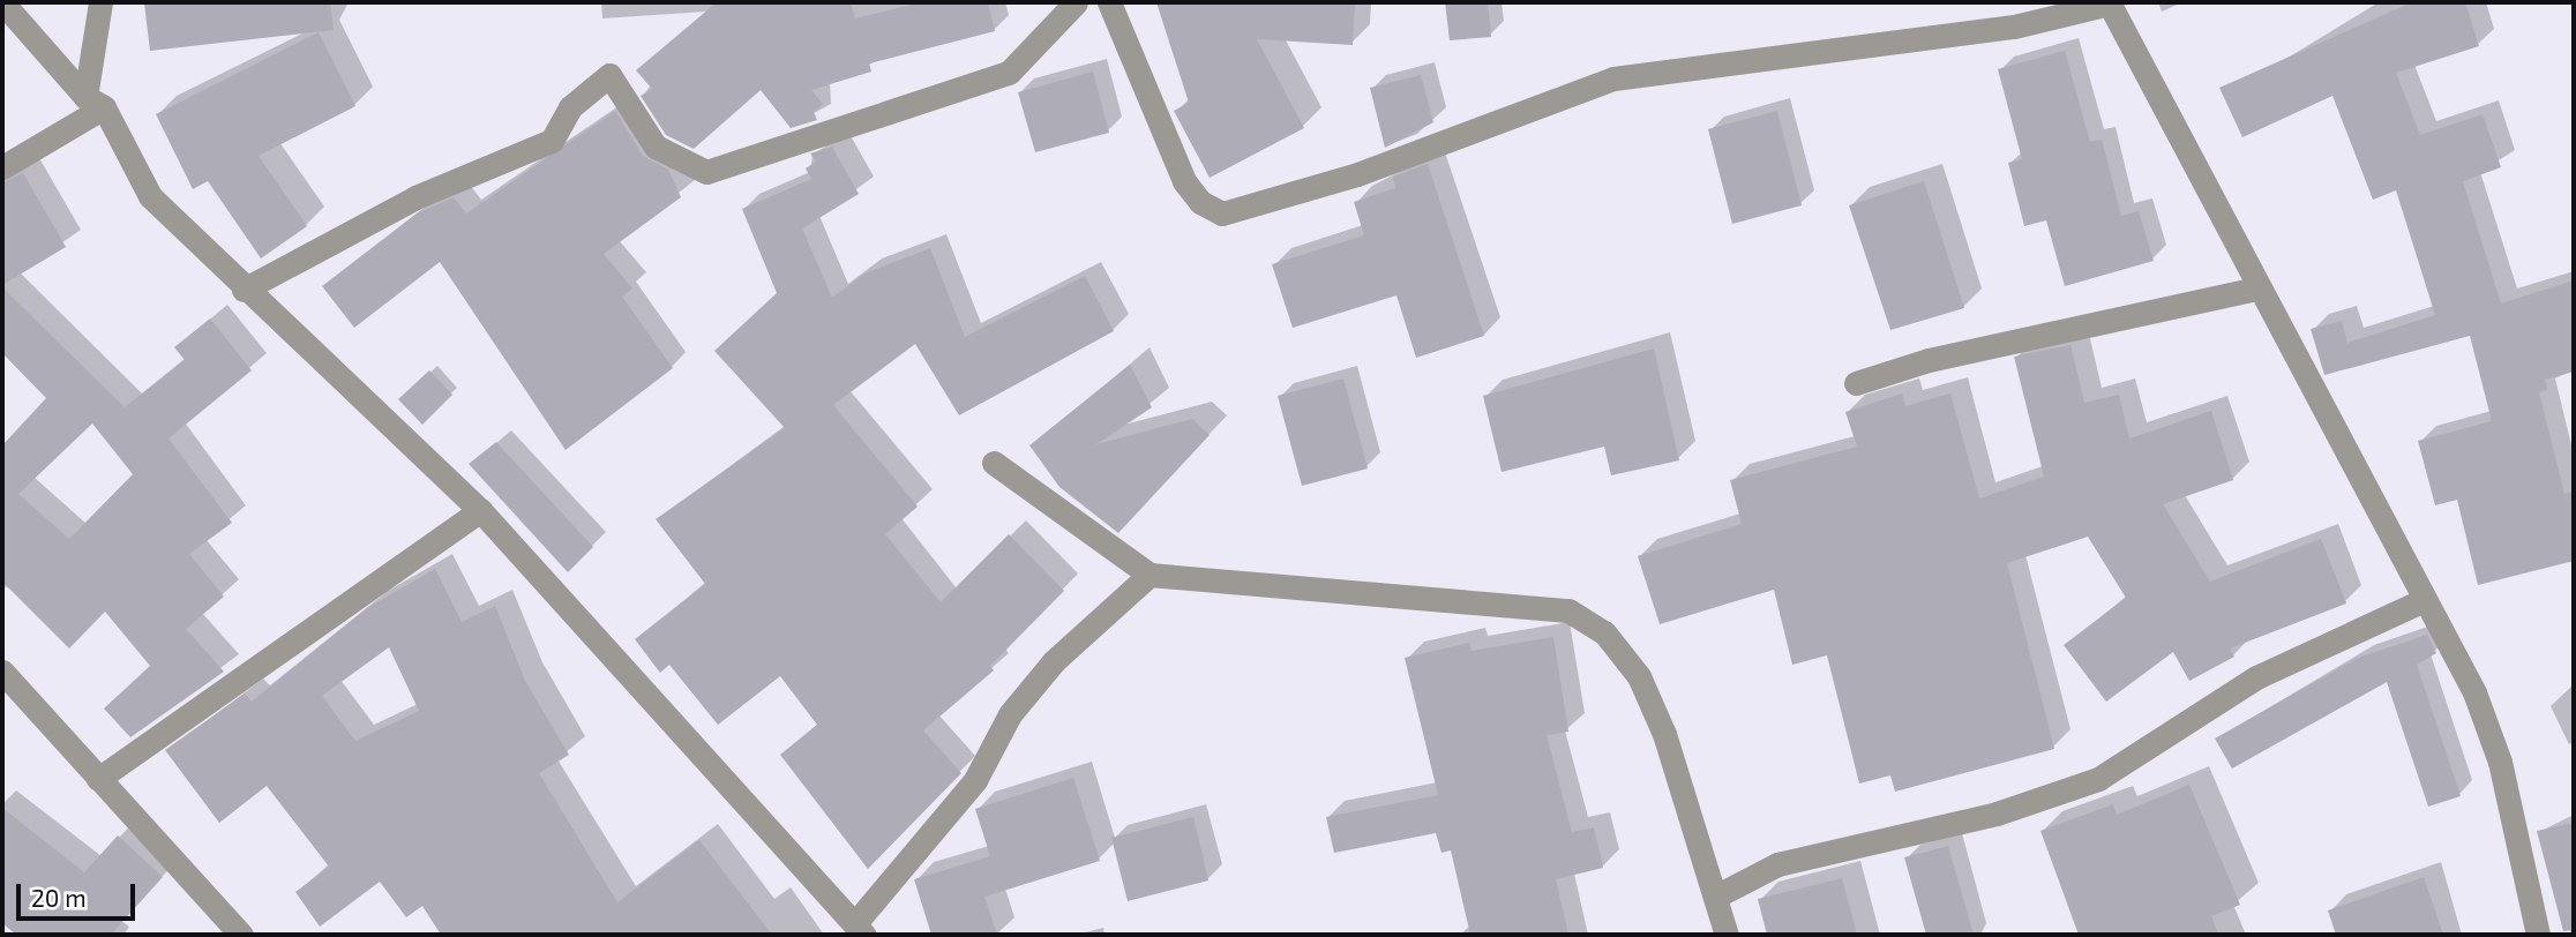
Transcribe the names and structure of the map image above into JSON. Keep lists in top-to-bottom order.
{
  "scale_bar": "20 m"
}
